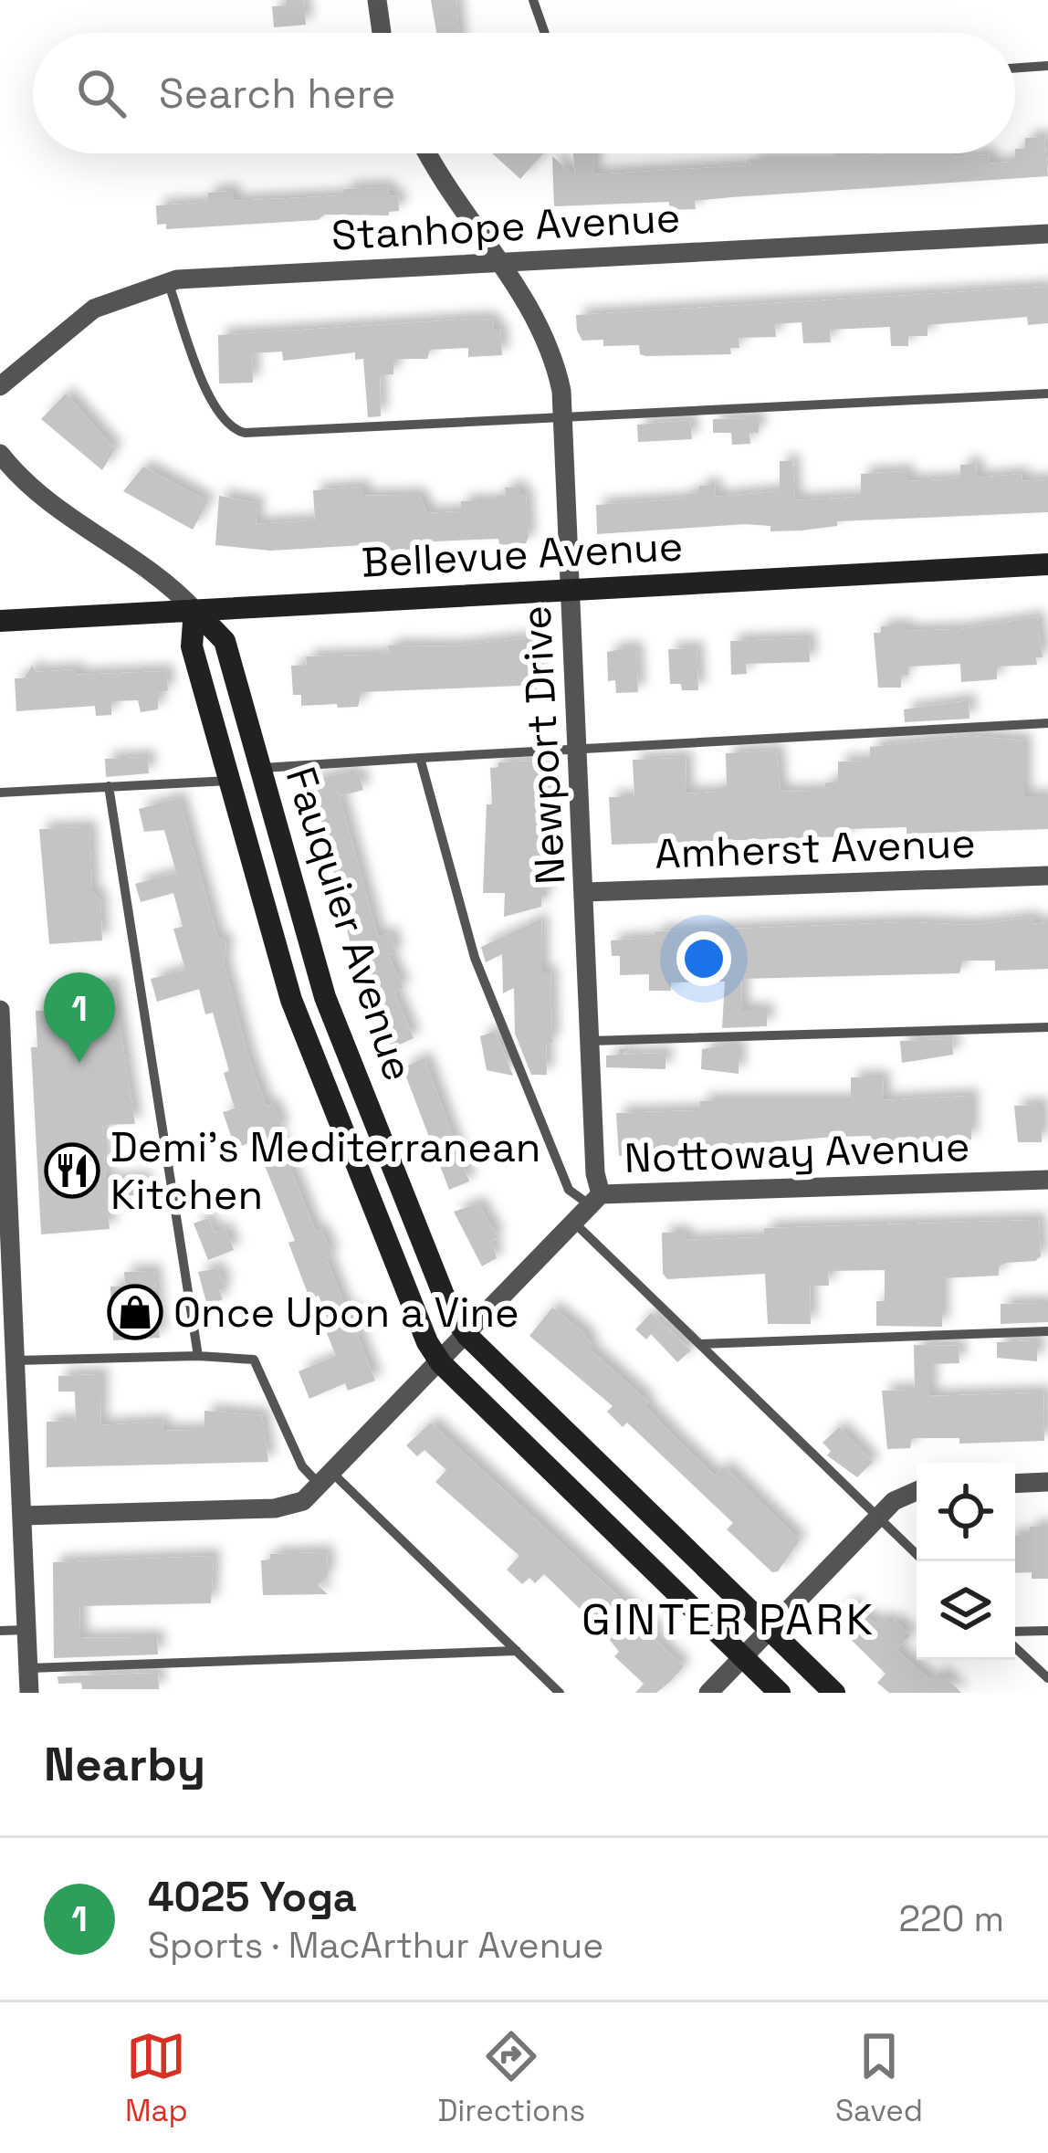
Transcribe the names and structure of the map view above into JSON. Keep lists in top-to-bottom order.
{
  "streets": {
    "street": [
      "Stanhope Avenue",
      "Bellevue Avenue",
      "Newport Drive",
      "Amherst Avenue",
      "Fauquier Avenue",
      "Nottoway Avenue"
    ]
  },
  "crossings": [
    ["Stanhope Avenue", "Newport Drive"],
    ["Bellevue Avenue", "Newport Drive"],
    ["Bellevue Avenue", "Fauquier Avenue"],
    ["Newport Drive", "Amherst Avenue"],
    ["Newport Drive", "Nottoway Avenue"],
    ["Fauquier Avenue", "Nottoway Avenue"]
  ],
  "districts": ["GINTER PARK"],
  "places": {
    "restaurant": ["Demi's Mediterranean Kitchen"],
    "shop": ["Once Upon a Vine"]
  },
  "page": {
    "search": "Search here",
    "pins": "1",
    "heading": "Nearby",
    "list": [
      {
        "mark": "1",
        "name": "4025 Yoga",
        "note": "Sports · MacArthur Avenue",
        "value": "220 m"
      }
    ],
    "nav": ["Map", "Directions", "Saved"]
  }
}
